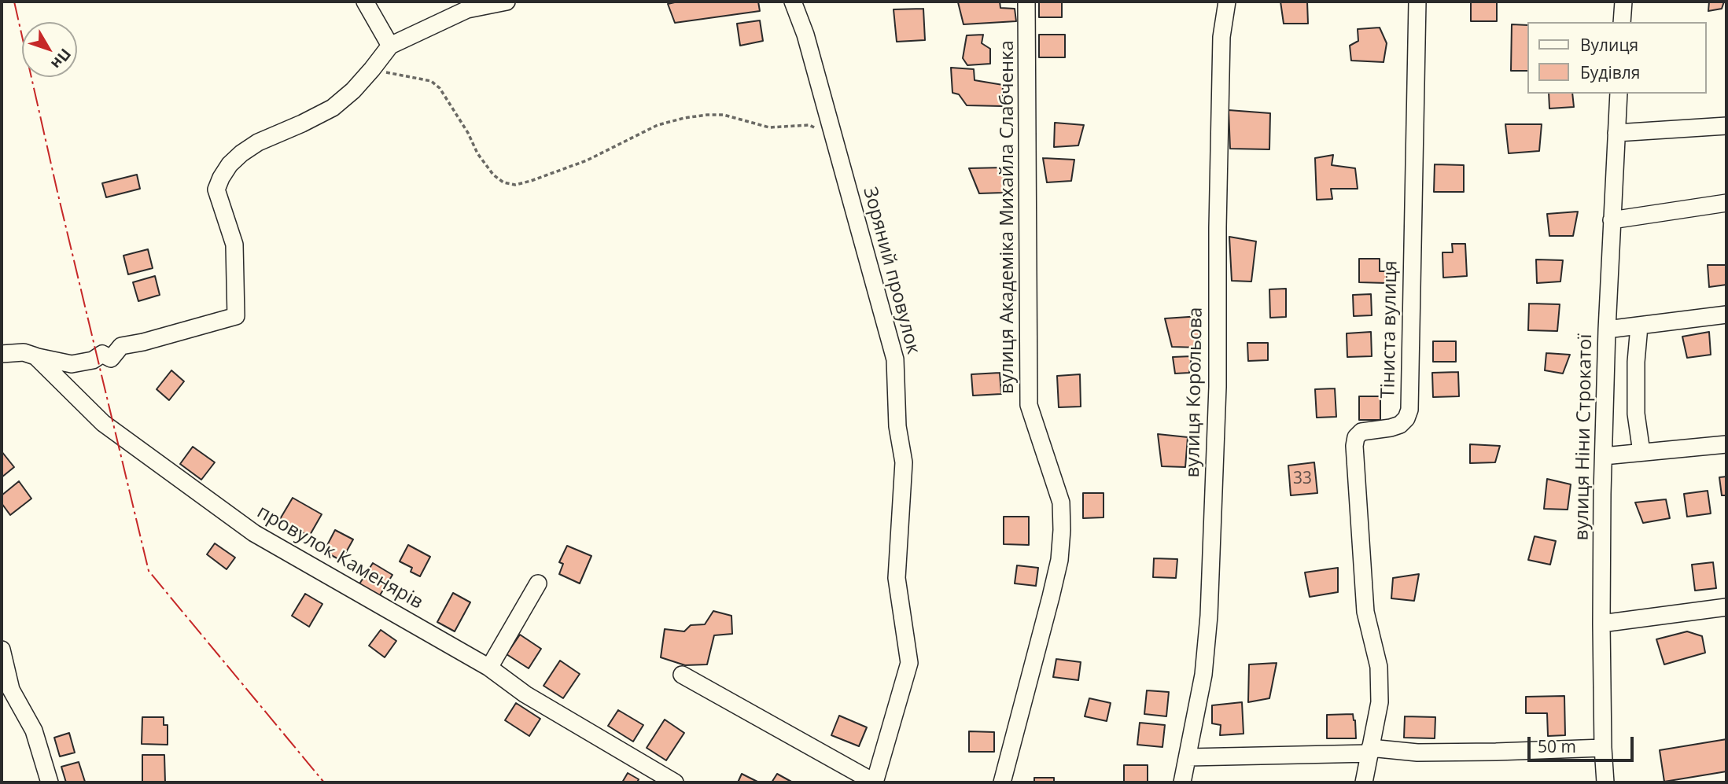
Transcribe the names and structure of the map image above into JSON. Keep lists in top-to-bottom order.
{
  "streets": {
    "street": [
      "вулиця Академіка Михайла Слабченка",
      "Зоряний провулок",
      "Тіниста вулиця",
      "вулиця Корольова",
      "вулиця Ніни Строкатої",
      "провулок Каменярів"
    ]
  },
  "house_numbers": ["33"],
  "legend": ["Вулиця", "Будівля"],
  "scale_bar": "50 m",
  "north": "bottom right"
}
